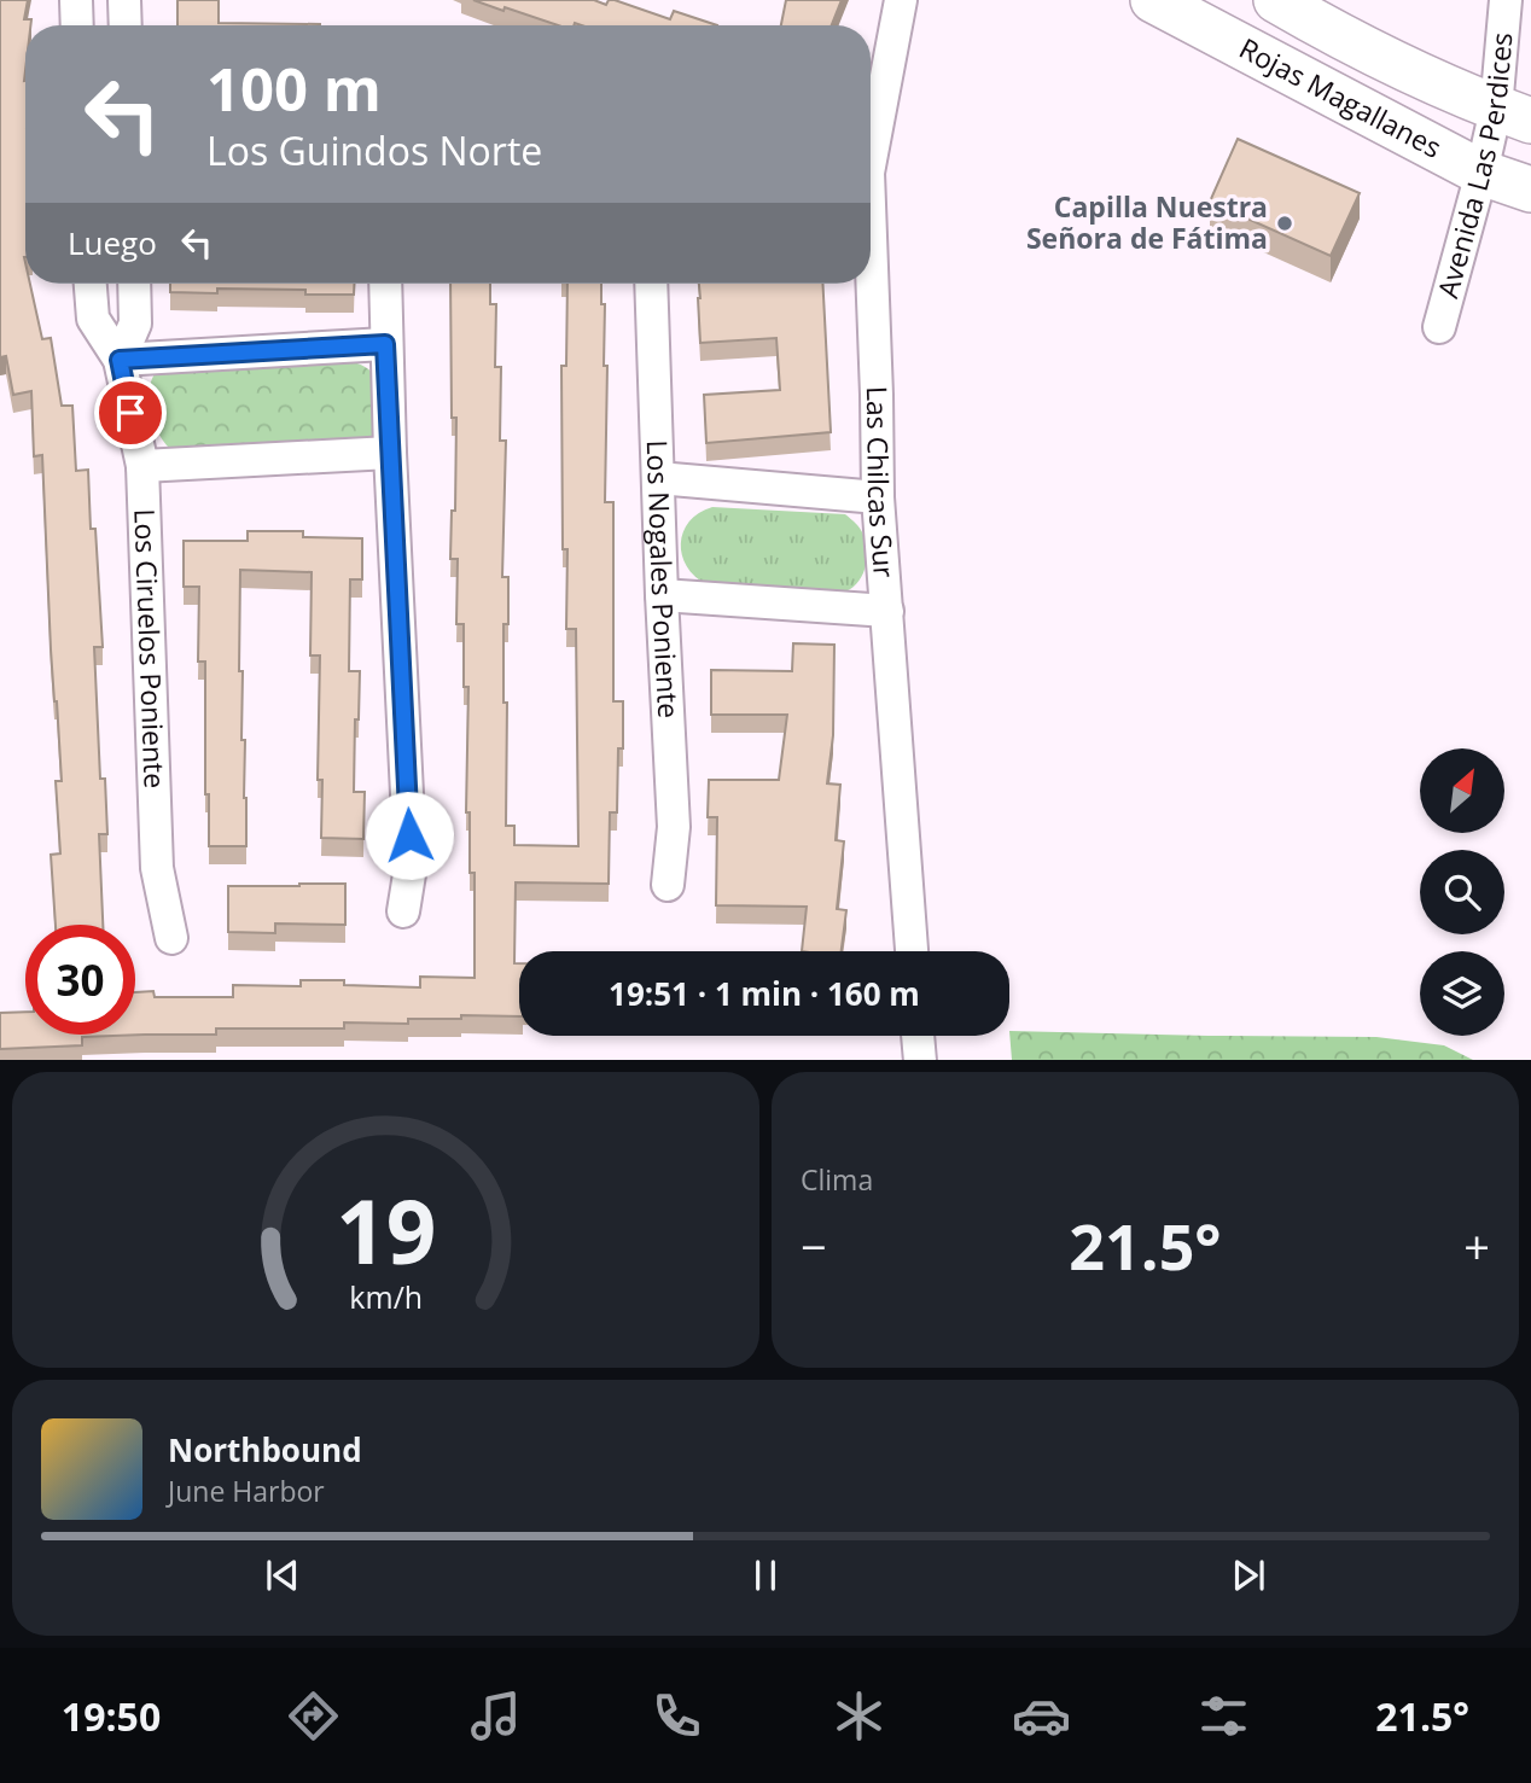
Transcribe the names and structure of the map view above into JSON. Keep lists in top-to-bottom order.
{
  "streets": {
    "street": [
      "Rojas Magallanes",
      "Avenida Las Perdices",
      "Las Chilcas Sur",
      "Los Nogales Poniente",
      "Los Ciruelos Poniente"
    ]
  },
  "crossings": [
    ["Rojas Magallanes", "Avenida Las Perdices"]
  ],
  "places": ["Capilla Nuestra Señora de Fátima"],
  "north": "top right",
  "page": {
    "turn": ["100 m", "Los Guindos Norte"],
    "then": "Luego",
    "limit": "30",
    "trip": "19:51 · 1 min · 160 m",
    "tile": "Clima",
    "heat": ["−", "21.5°", "+"],
    "song": ["Northbound", "June Harbor"],
    "tabs": ["19:50", "21.5°"],
    "gauge": ["19", "km/h"]
  }
}
